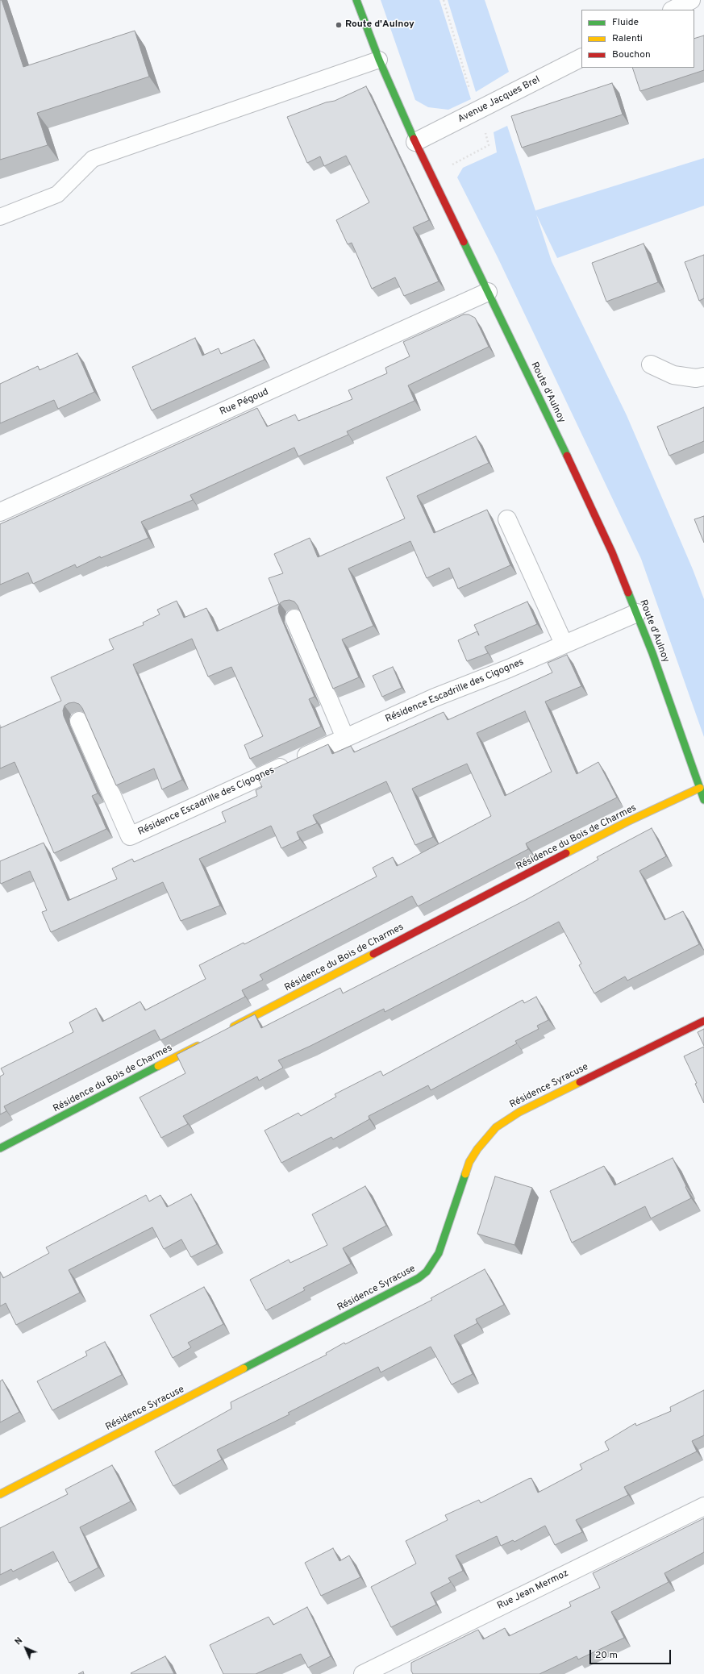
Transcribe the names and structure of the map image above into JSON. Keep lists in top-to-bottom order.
{
  "streets": {
    "street": [
      "Avenue Jacques Brel",
      "Route d'Aulnoy",
      "Rue Pégoud",
      "Résidence Escadrille des Cigognes",
      "Résidence du Bois de Charmes",
      "Résidence Syracuse",
      "Rue Jean Mermoz"
    ]
  },
  "crossings": [
    ["Avenue Jacques Brel", "Route d'Aulnoy"],
    ["Route d'Aulnoy", "Rue Pégoud"],
    ["Route d'Aulnoy", "Résidence Escadrille des Cigognes"],
    ["Route d'Aulnoy", "Résidence du Bois de Charmes"]
  ],
  "places": ["Route d'Aulnoy"],
  "legend": ["Fluide", "Ralenti", "Bouchon"],
  "scale_bar": "20 m",
  "north": "top left"
}
